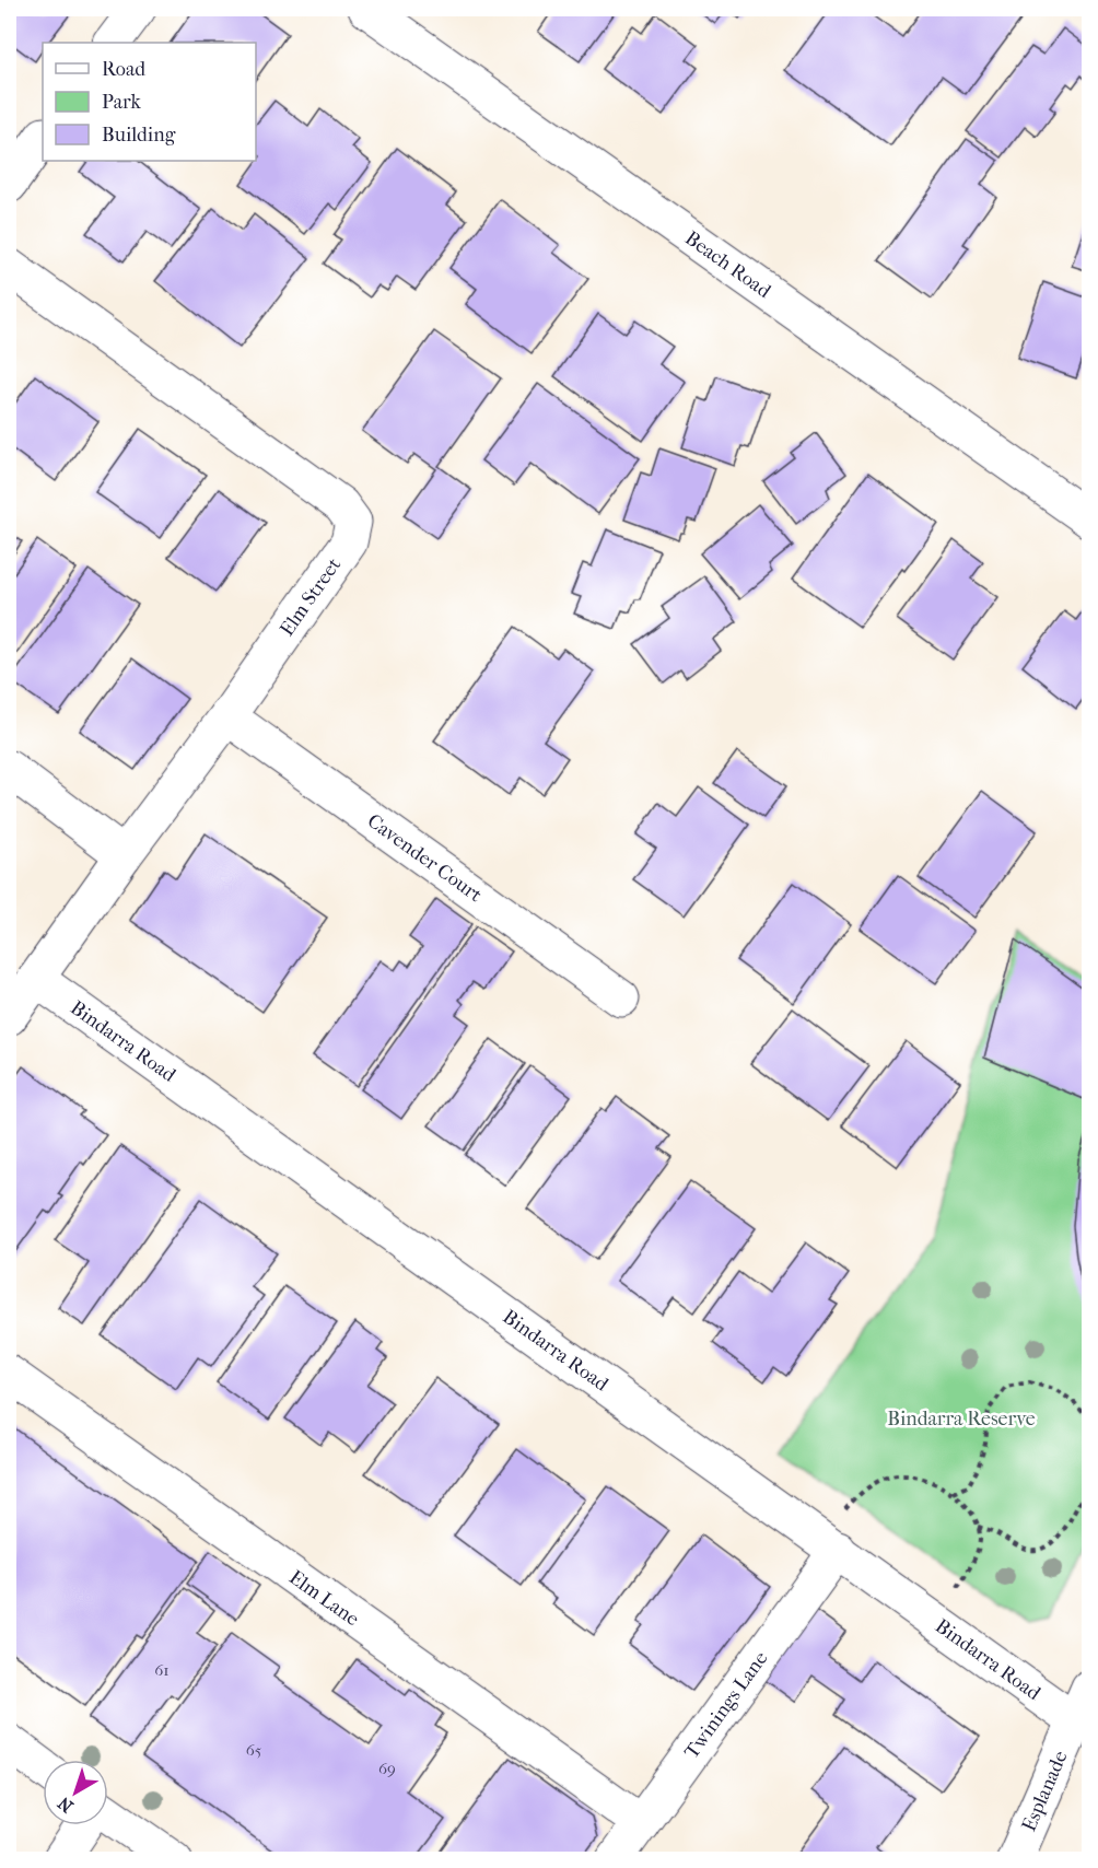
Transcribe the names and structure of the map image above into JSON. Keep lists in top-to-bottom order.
{
  "streets": {
    "street": [
      "Beach Road",
      "Elm Street",
      "Cavender Court",
      "Bindarra Road",
      "Elm Lane",
      "Twinings Lane",
      "Esplanade"
    ]
  },
  "crossings": [
    ["Elm Street", "Cavender Court"],
    ["Elm Street", "Bindarra Road"],
    ["Bindarra Road", "Twinings Lane"],
    ["Bindarra Road", "Esplanade"],
    ["Elm Lane", "Twinings Lane"]
  ],
  "parks": ["Bindarra Reserve"],
  "house_numbers": ["61", "65", "69"],
  "legend": ["Road", "Park", "Building"],
  "north": "bottom left"
}
